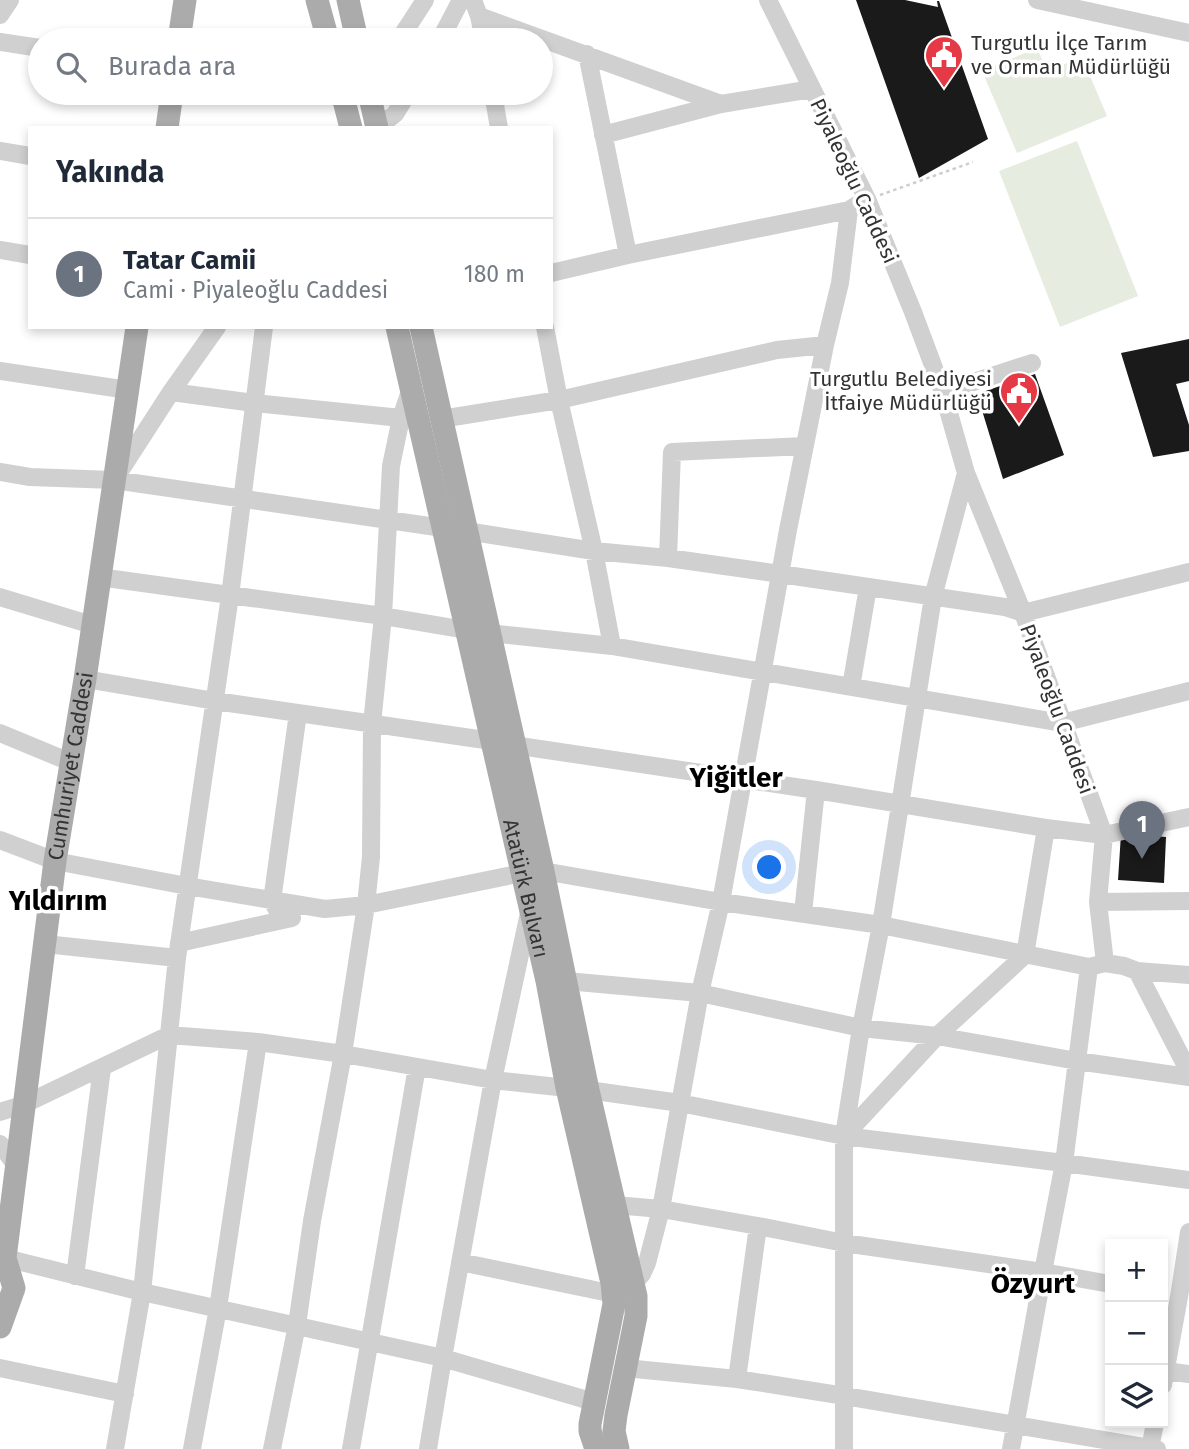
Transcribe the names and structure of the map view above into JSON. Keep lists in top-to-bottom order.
{
  "streets": {
    "main road": ["Cumhuriyet Caddesi", "Atatürk Bulvarı"],
    "street": ["Piyaleoğlu Caddesi"]
  },
  "districts": ["Yiğitler", "Yıldırım", "Özyurt"],
  "places": {
    "public building": ["Turgutlu İlçe Tarım ve Orman Müdürlüğü", "Turgutlu Belediyesi İtfaiye Müdürlüğü"]
  },
  "page": {
    "search": "Burada ara",
    "heading": "Yakında",
    "list": [
      {
        "mark": "1",
        "name": "Tatar Camii",
        "note": "Cami · Piyaleoğlu Caddesi",
        "value": "180 m"
      }
    ],
    "pins": "1",
    "map_buttons": ["+", "−"]
  }
}
